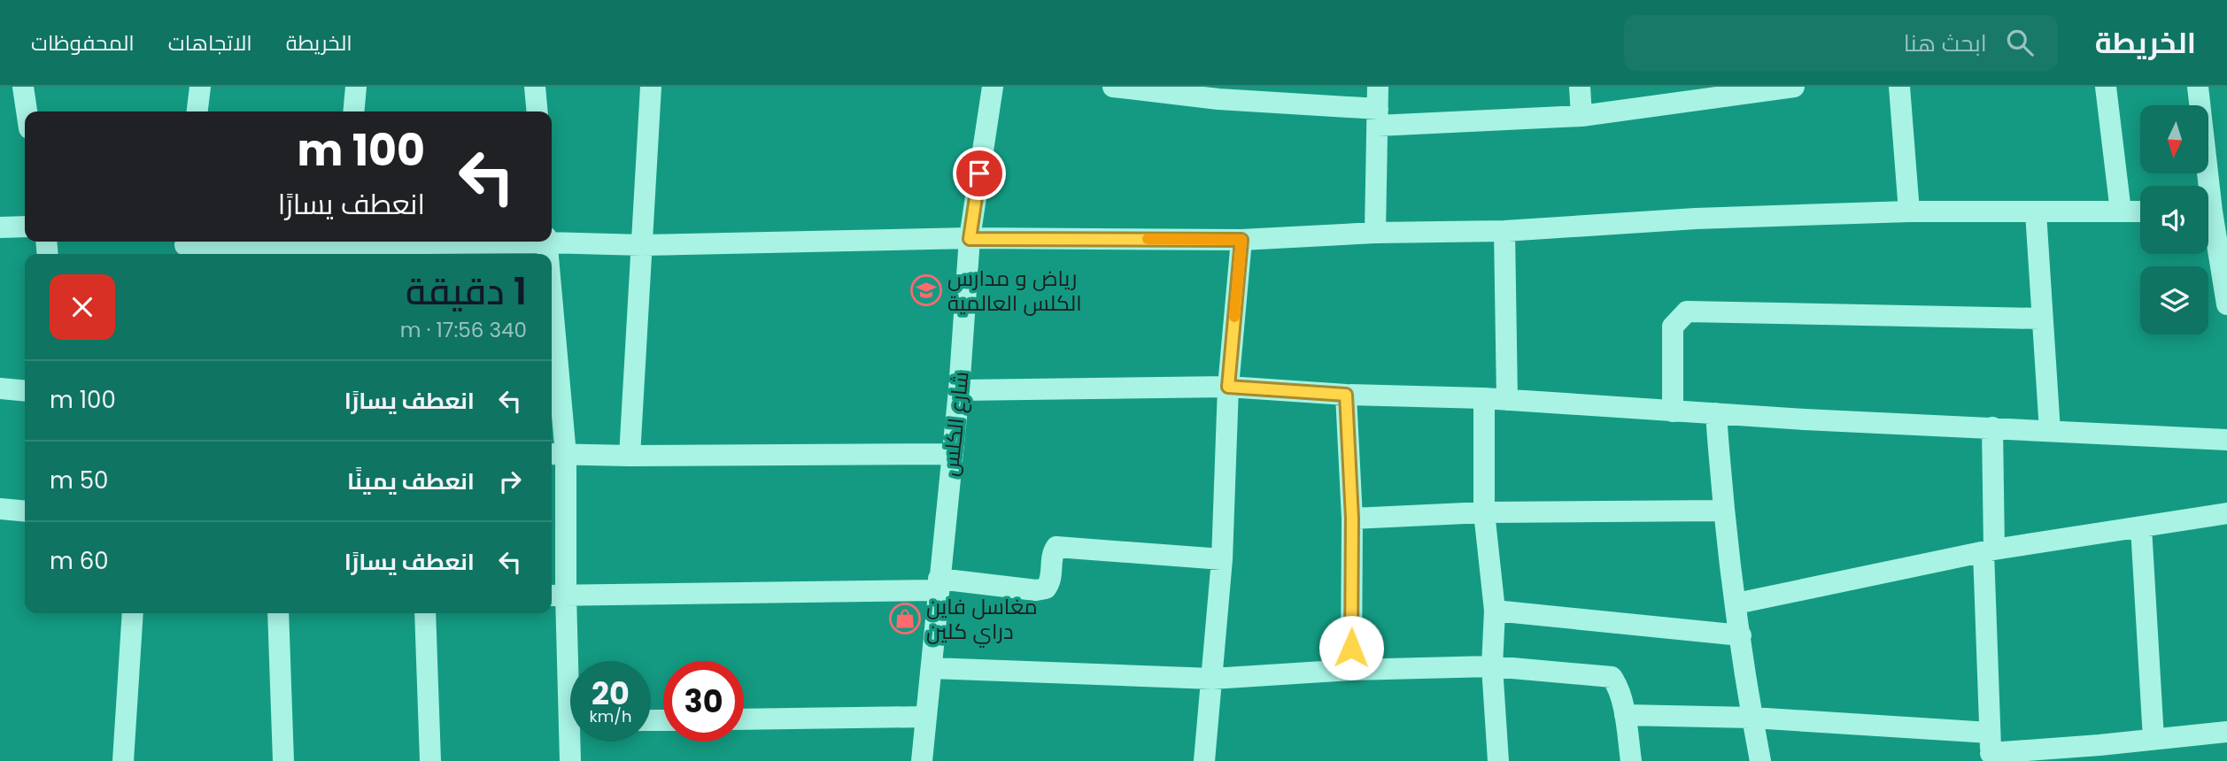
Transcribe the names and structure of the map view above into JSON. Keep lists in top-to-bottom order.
{
  "streets": {
    "street": ["شارع الكلس"]
  },
  "places": {
    "school or university": ["رياض و مدارس الكلس العالمية"],
    "shop": ["مغاسل فاين دراي كلين"]
  },
  "north": "bottom",
  "page": {
    "header": "الخريطة",
    "search": "ابحث هنا",
    "nav": ["الخريطة", "الاتجاهات", "المحفوظات"],
    "turn": ["100 m", "انعطف يسارًا"],
    "heading": ["1 دقيقة", "340 m · 17:56"],
    "list": [
      {
        "name": "انعطف يسارًا",
        "value": "100 m"
      },
      {
        "name": "انعطف يمينًا",
        "value": "50 m"
      },
      {
        "name": "انعطف يسارًا",
        "value": "60 m"
      }
    ],
    "speed": "20 km/h",
    "limit": "30"
  }
}
